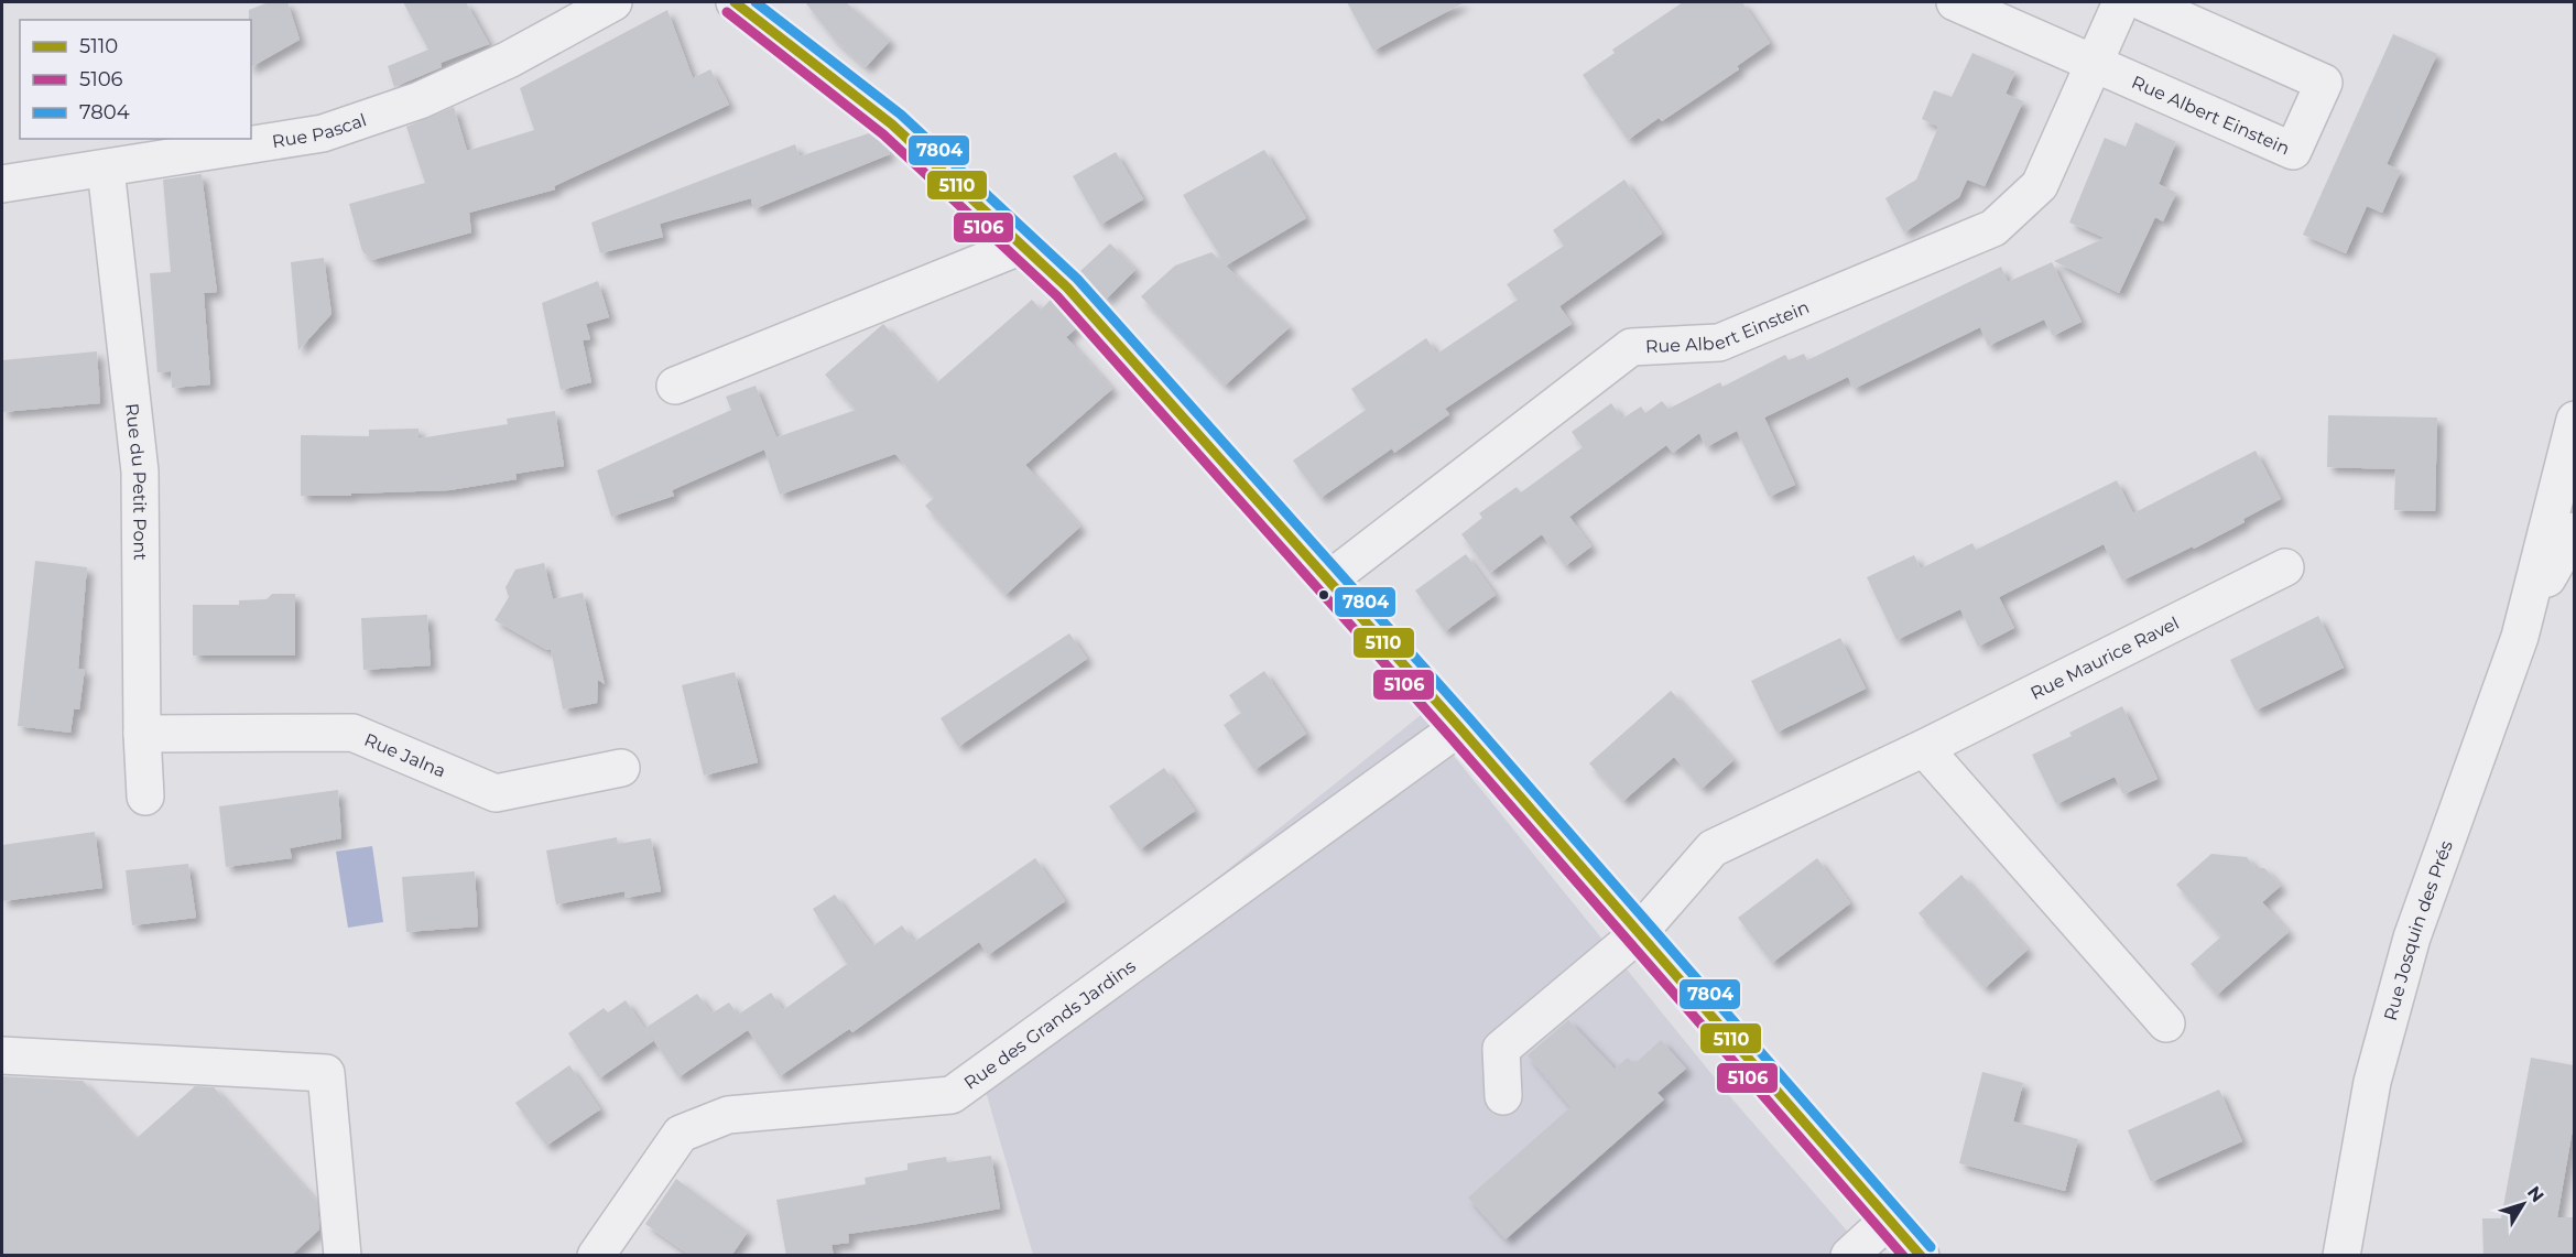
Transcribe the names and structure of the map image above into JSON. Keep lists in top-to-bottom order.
{
  "streets": {
    "street": [
      "Rue Albert Einstein",
      "Rue Pascal",
      "Rue du Petit Pont",
      "Rue Maurice Ravel",
      "Rue Jalna",
      "Rue Josquin des Prés",
      "Rue des Grands Jardins"
    ]
  },
  "crossings": [
    ["Rue Pascal", "Rue du Petit Pont"],
    ["Rue du Petit Pont", "Rue Jalna"]
  ],
  "lines": ["transit line 5110", "transit line 7804", "transit line 5106"],
  "legend": ["5110", "5106", "7804"],
  "north": "top right"
}
